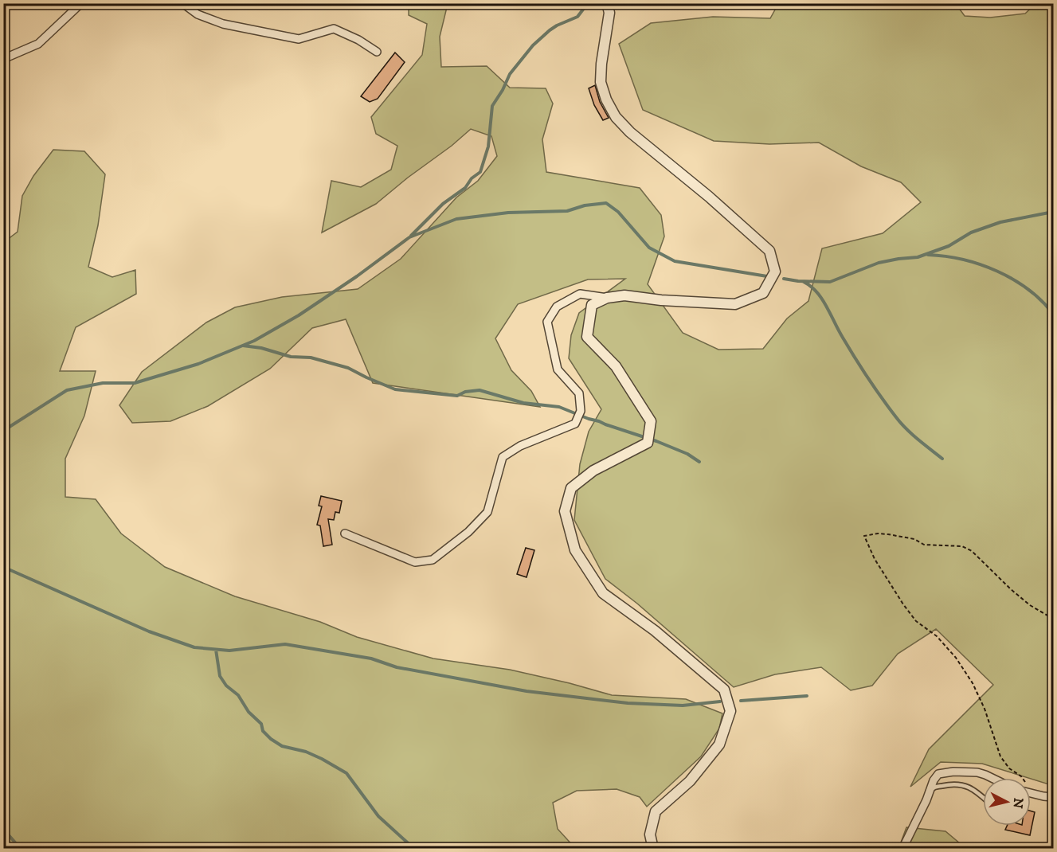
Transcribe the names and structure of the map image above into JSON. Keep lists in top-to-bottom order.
{
  "north": "right"
}
